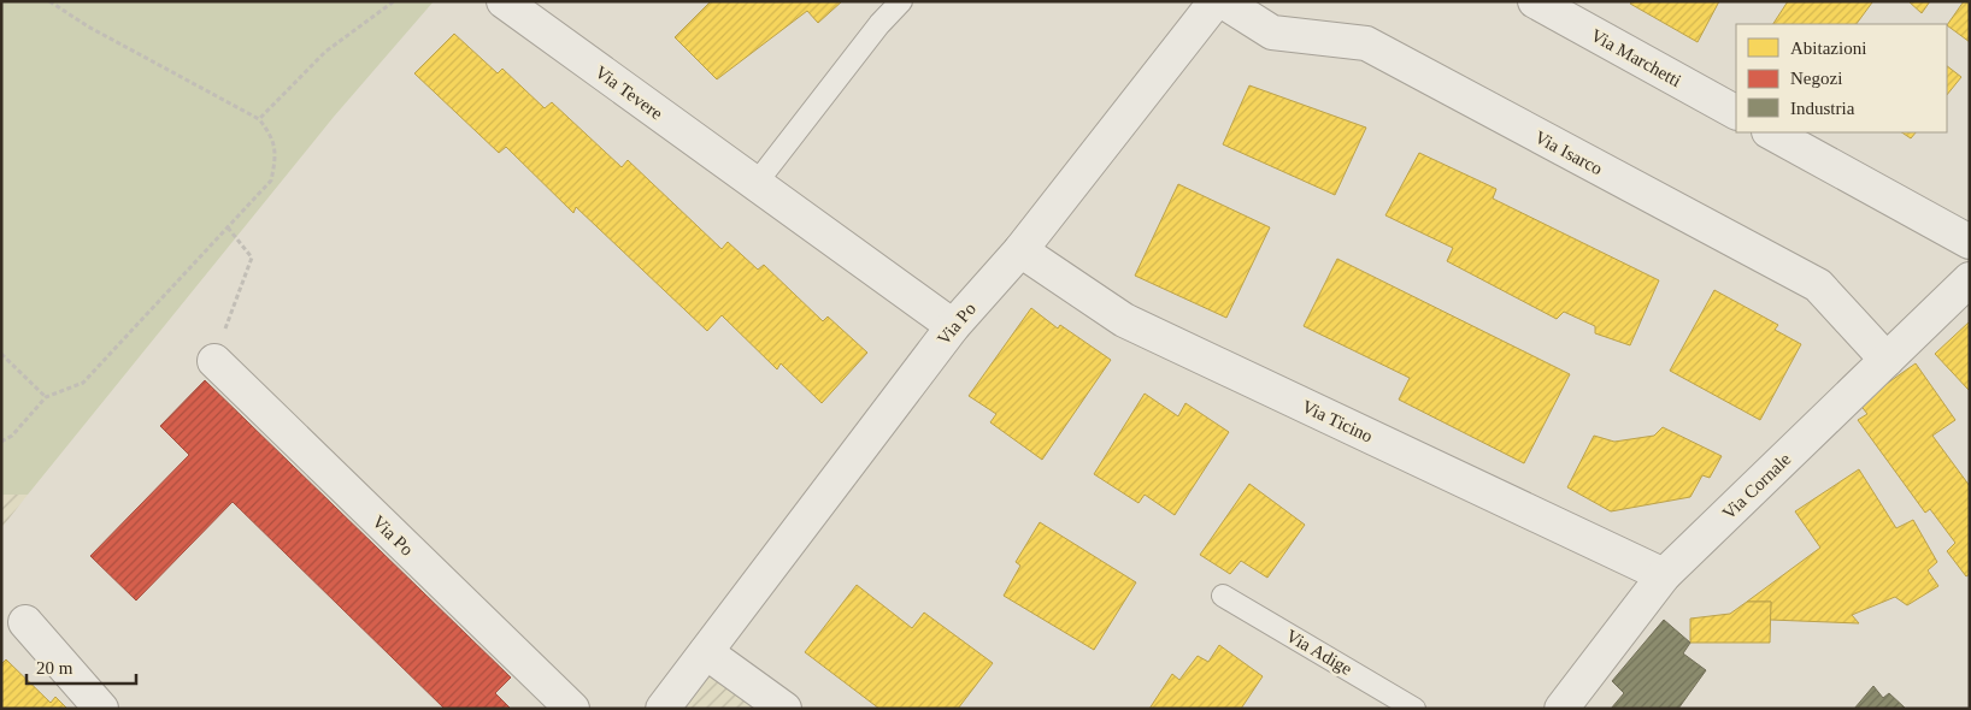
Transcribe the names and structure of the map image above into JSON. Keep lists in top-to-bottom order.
{
  "streets": {
    "street": [
      "Via Marchetti",
      "Via Tevere",
      "Via Isarco",
      "Via Po",
      "Via Ticino",
      "Via Cornale"
    ],
    "lane": ["Via Adige"]
  },
  "crossings": [
    ["Via Tevere", "Via Po"],
    ["Via Isarco", "Via Cornale"],
    ["Via Po", "Via Ticino"],
    ["Via Ticino", "Via Cornale"]
  ],
  "legend": ["Abitazioni", "Negozi", "Industria"],
  "scale_bar": "20 m"
}
